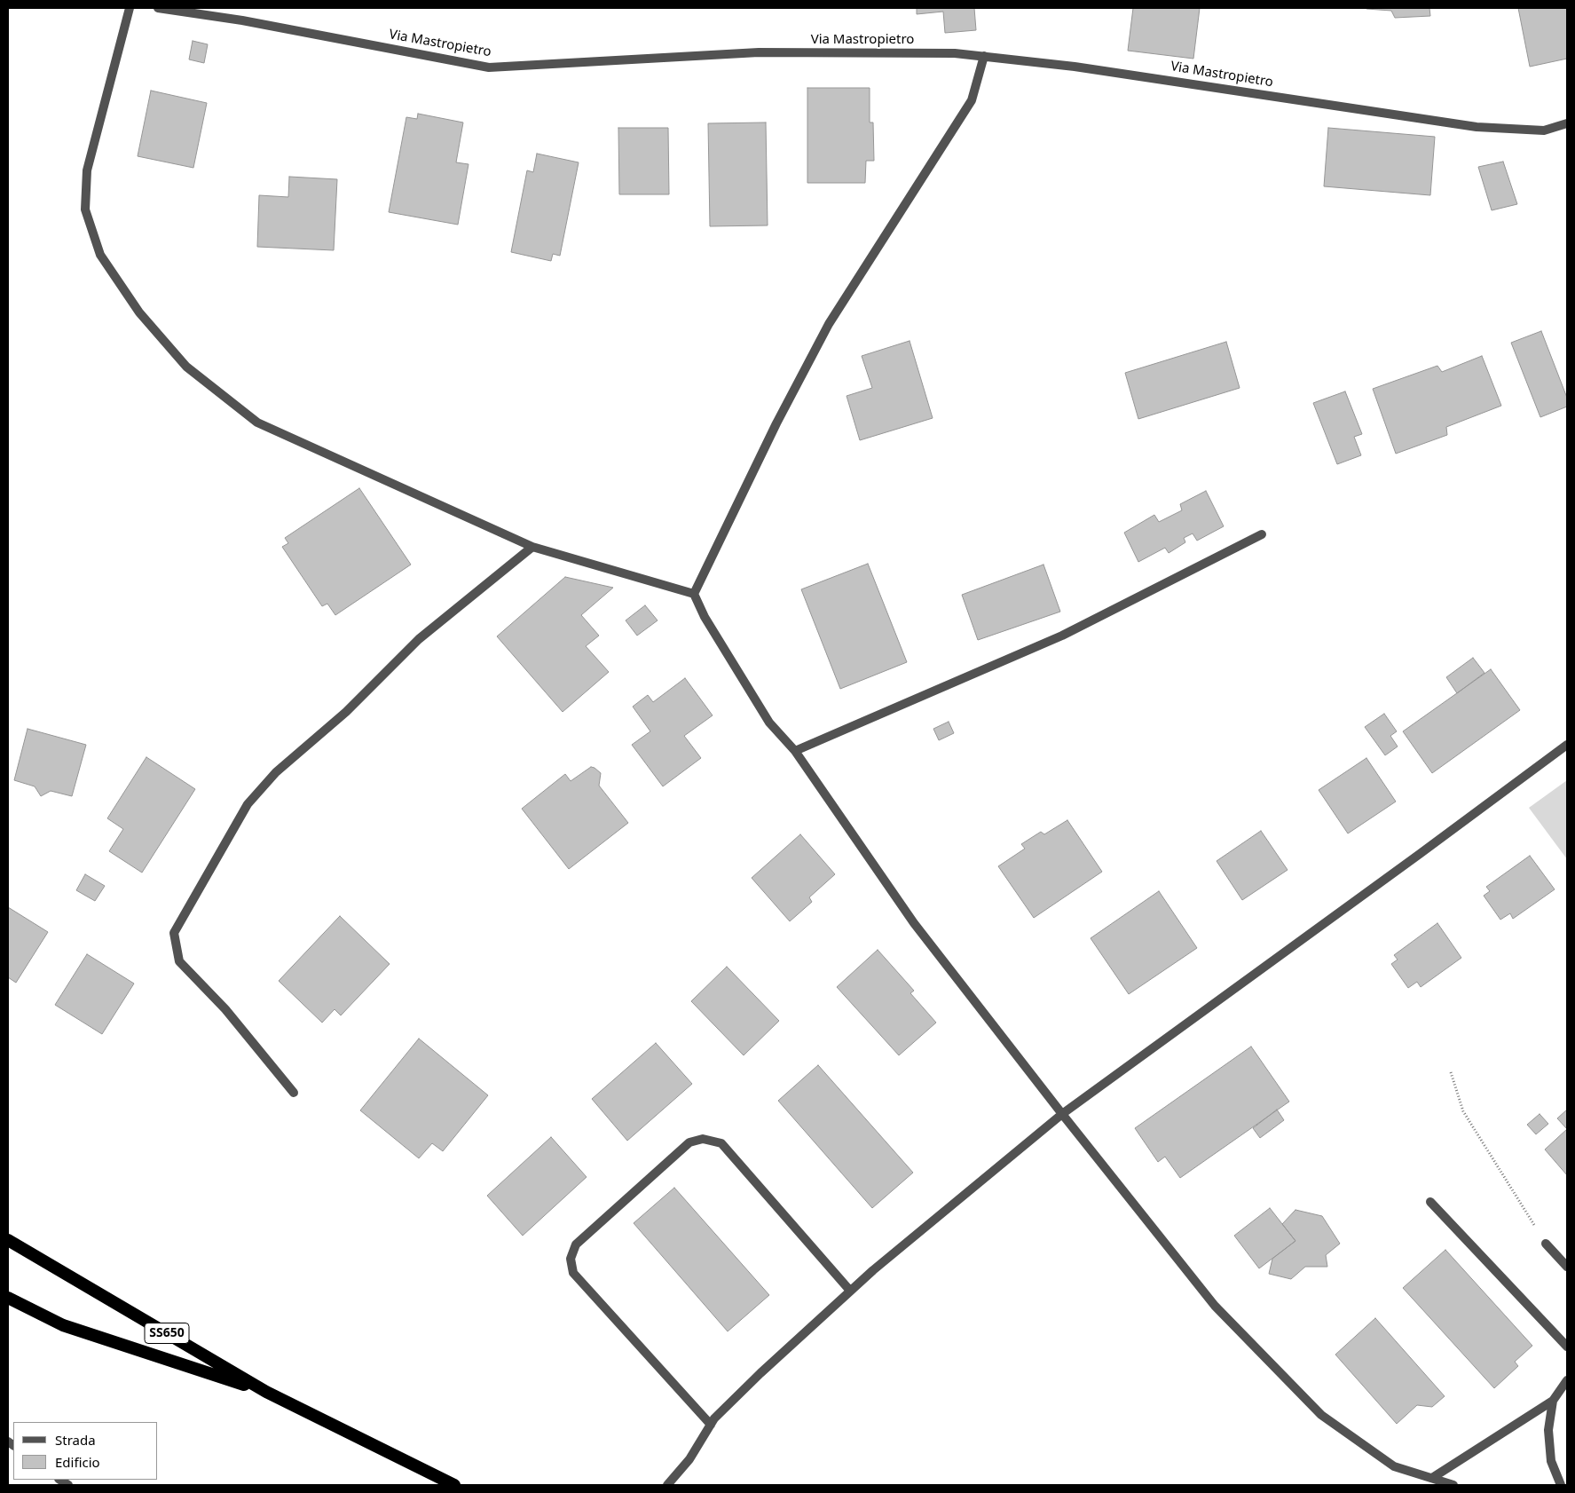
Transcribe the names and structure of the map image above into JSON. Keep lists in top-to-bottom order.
{
  "streets": {
    "highway": ["SS650"],
    "street": ["Via Mastropietro"]
  },
  "legend": ["Strada", "Edificio"]
}
